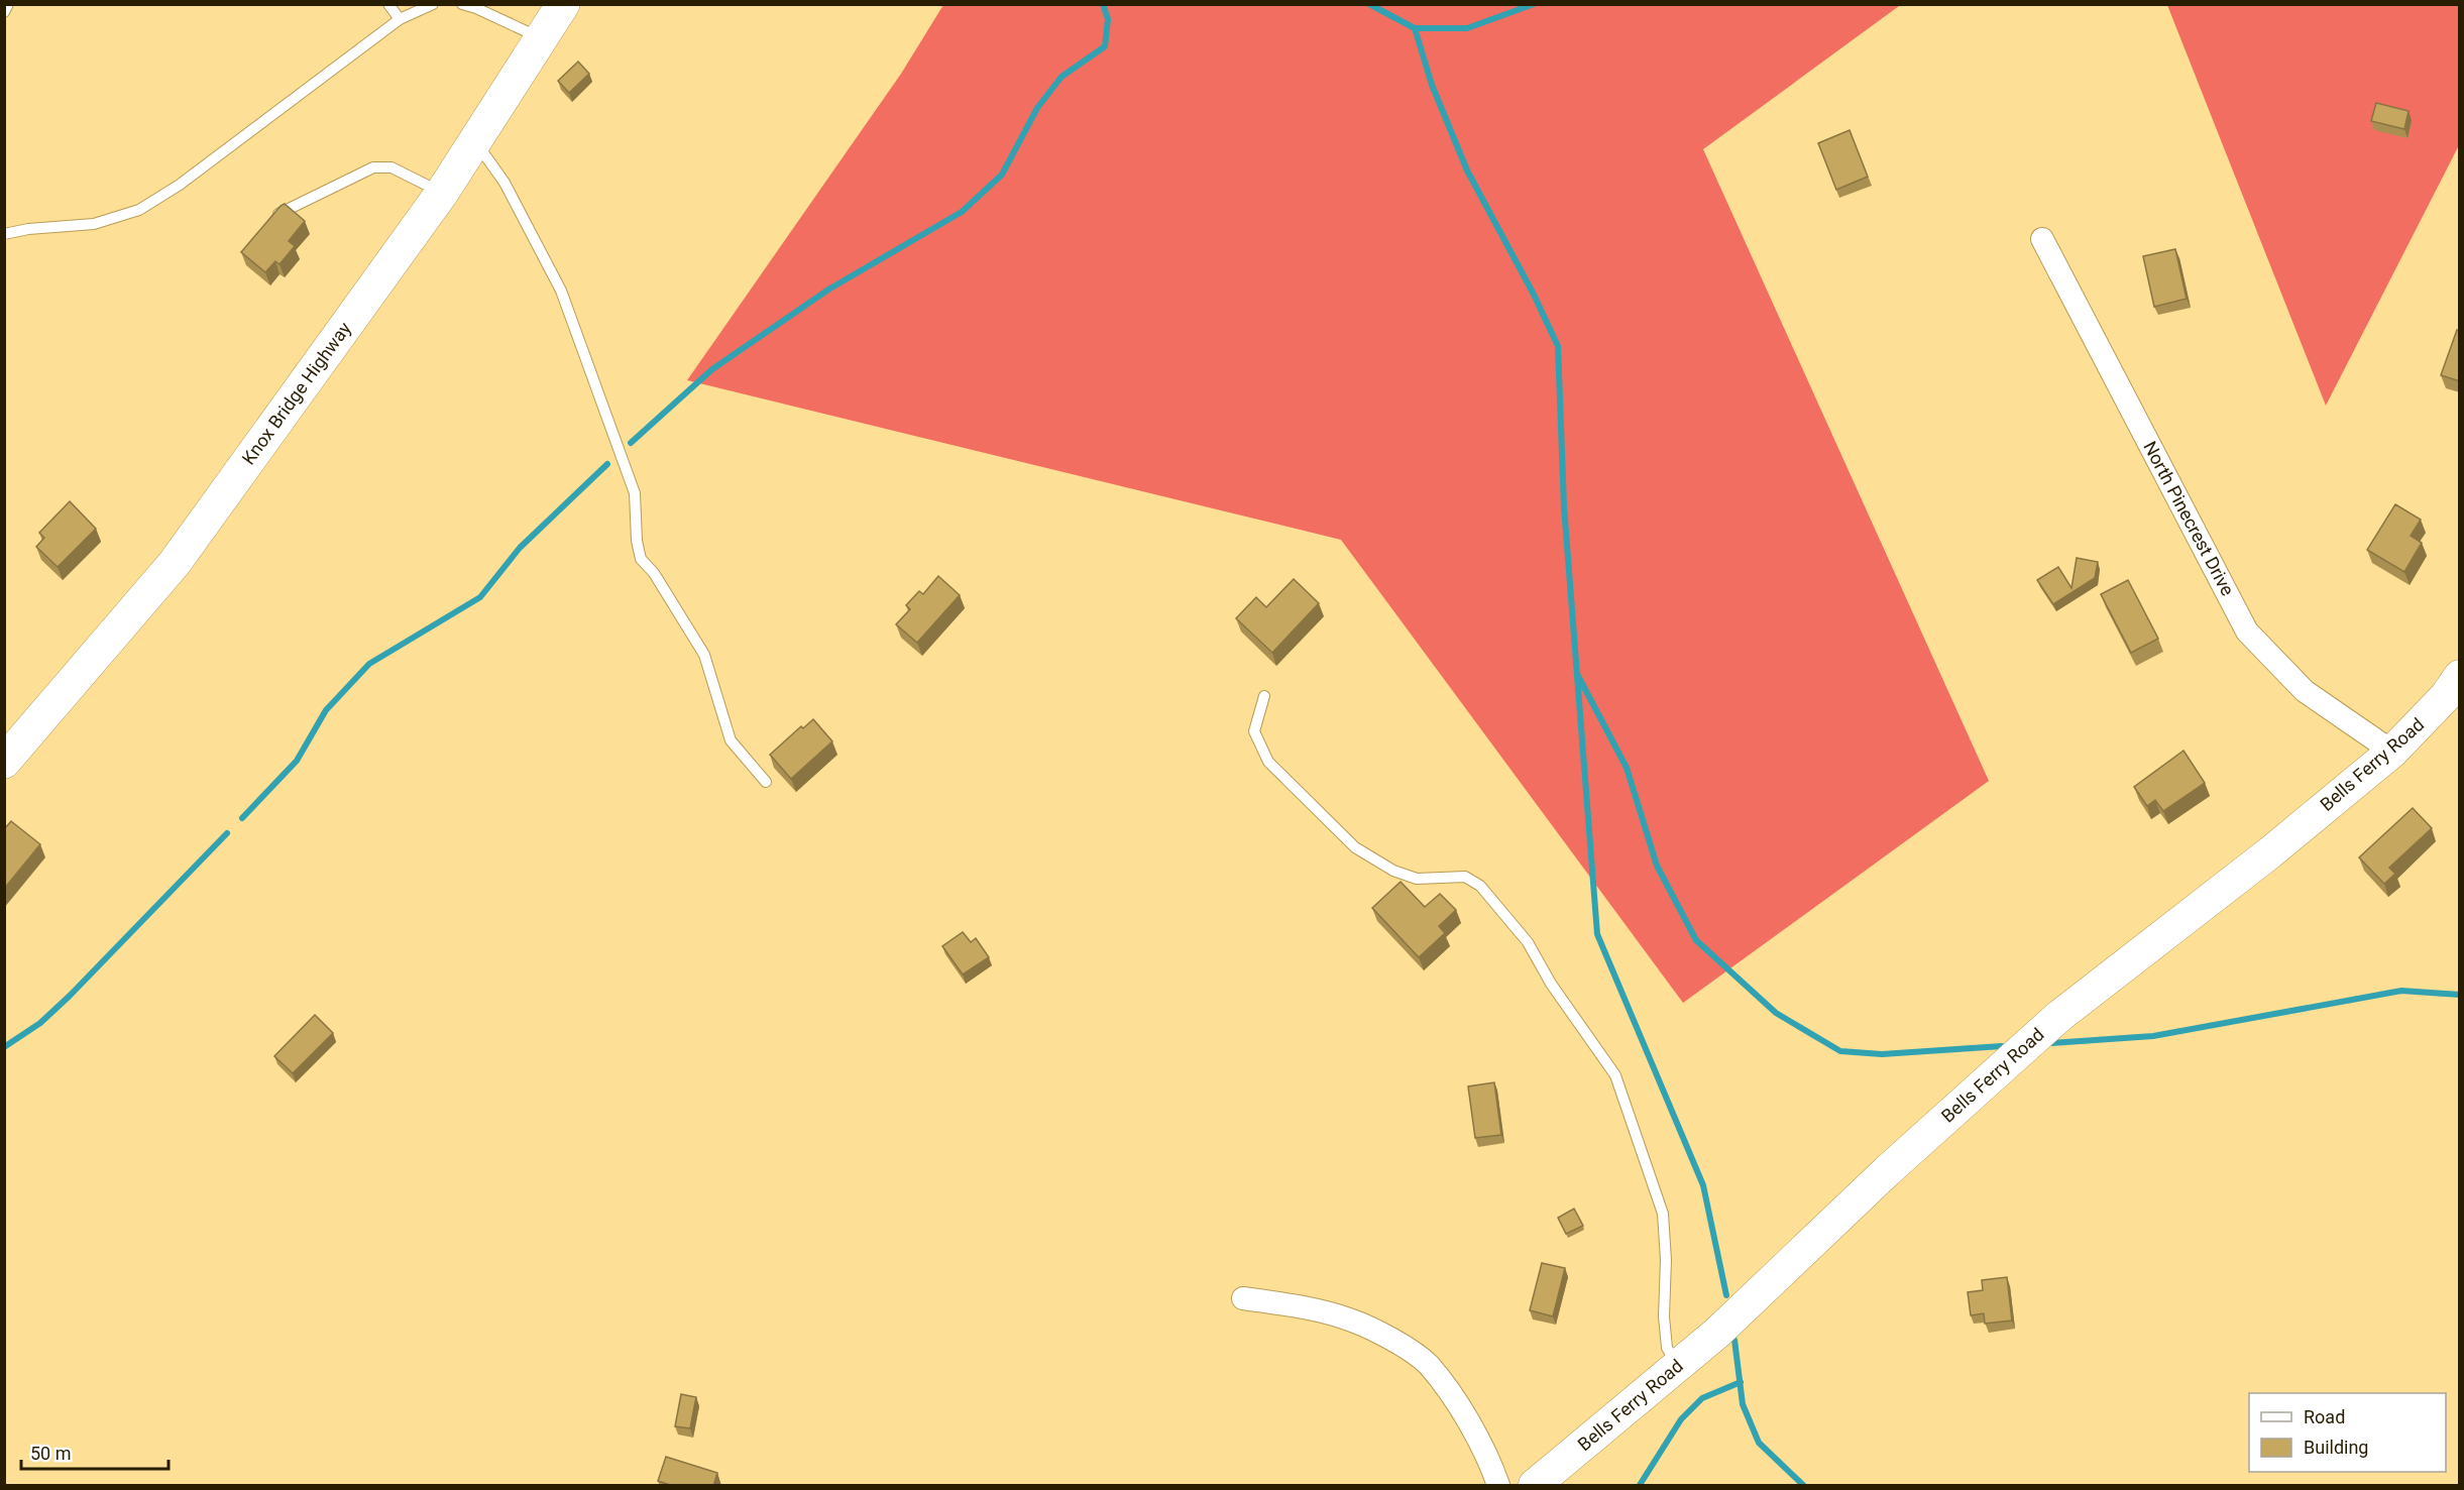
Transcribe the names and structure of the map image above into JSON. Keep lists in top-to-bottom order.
{
  "streets": {
    "main road": ["Knox Bridge Highway", "Bells Ferry Road"],
    "street": ["North Pinecrest Drive"]
  },
  "crossings": [
    ["North Pinecrest Drive", "Bells Ferry Road"]
  ],
  "legend": ["Road", "Building"],
  "scale_bar": "50 m"
}
